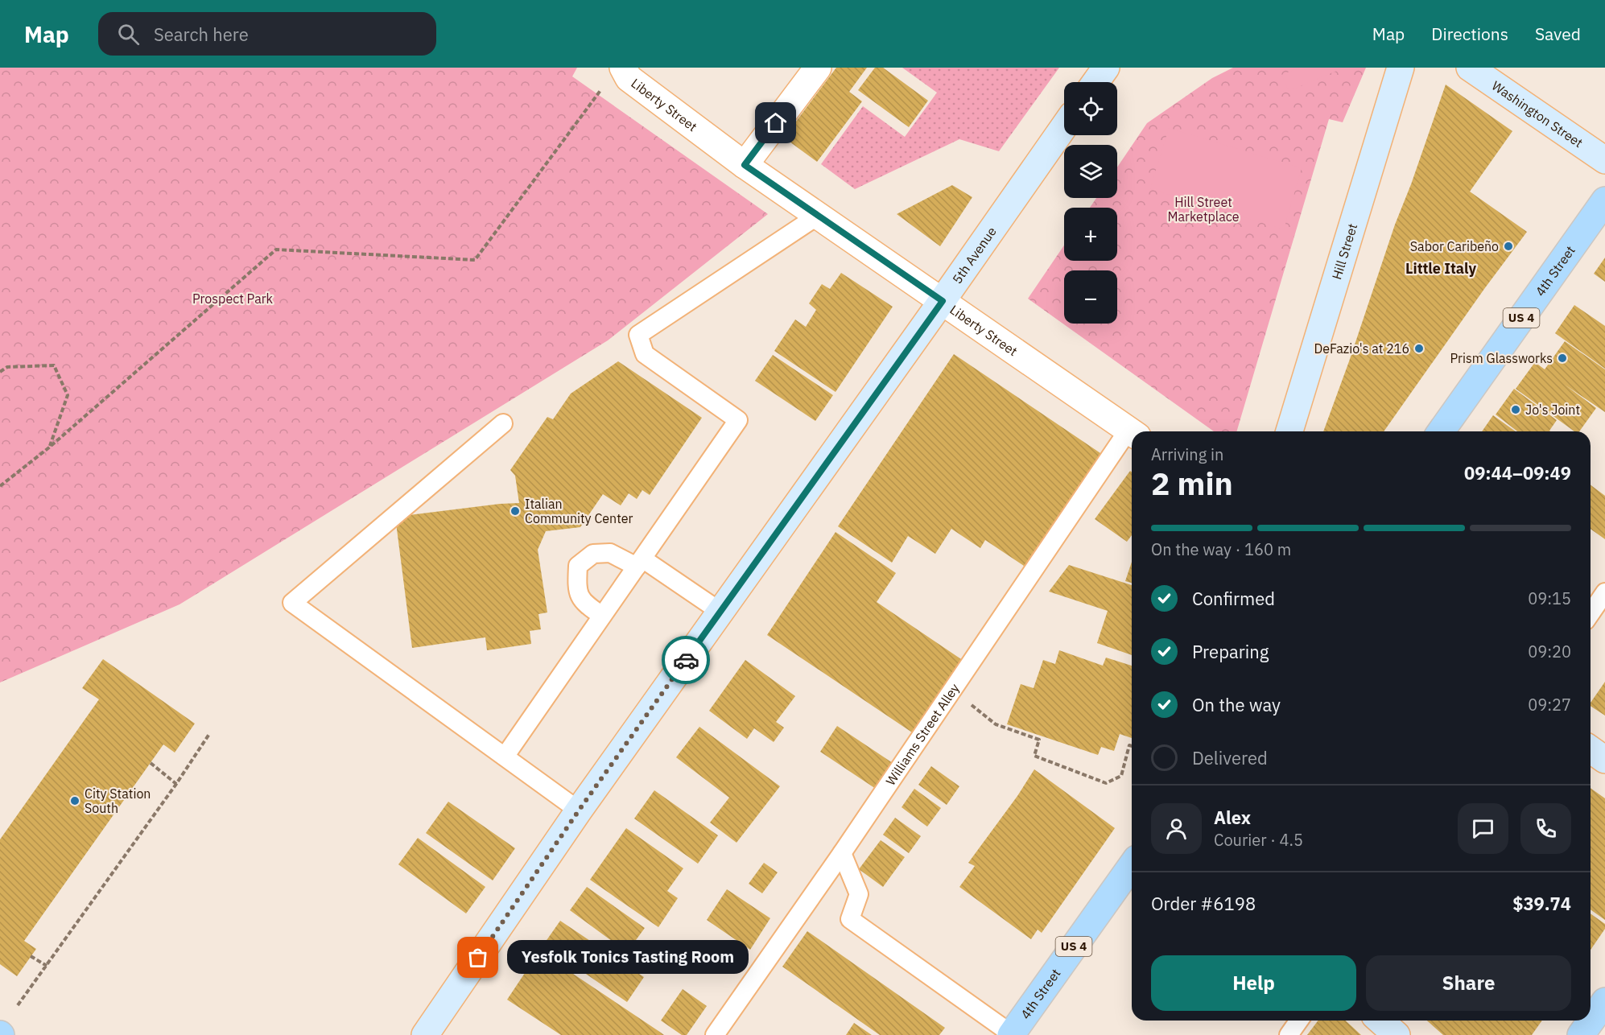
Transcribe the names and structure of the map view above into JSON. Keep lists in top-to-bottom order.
{
  "streets": {
    "main road": ["4th Street", "US 4"],
    "street": [
      "Liberty Street",
      "Washington Street",
      "Hill Street",
      "5th Avenue"
    ],
    "lane": ["Williams Street Alley"]
  },
  "crossings": [
    ["Liberty Street", "5th Avenue"]
  ],
  "districts": ["Little Italy"],
  "parks": ["Hill Street Marketplace", "Prospect Park"],
  "places": [
    "Sabor Caribeño",
    "DeFazio's at 216",
    "Prism Glassworks",
    "Jo's Joint",
    "Italian Community Center",
    "City Station South",
    "Yesfolk Tonics Tasting Room"
  ],
  "page": {
    "header": "Map",
    "search": "Search here",
    "nav": ["Map", "Directions", "Saved"],
    "map_buttons": ["+", "−"],
    "heading": ["2 min", "Arriving in", "09:44–09:49"],
    "panel": [
      "Alex",
      "Courier · 4.5",
      "Order #6198",
      "$39.74"
    ],
    "bar": "On the way · 160 m",
    "list": [
      ["Confirmed", "09:15"],
      ["Preparing", "09:20"],
      ["On the way", "09:27"],
      "Delivered"
    ],
    "bubble": "Yesfolk Tonics Tasting Room",
    "buttons": ["Help", "Share"]
  }
}
